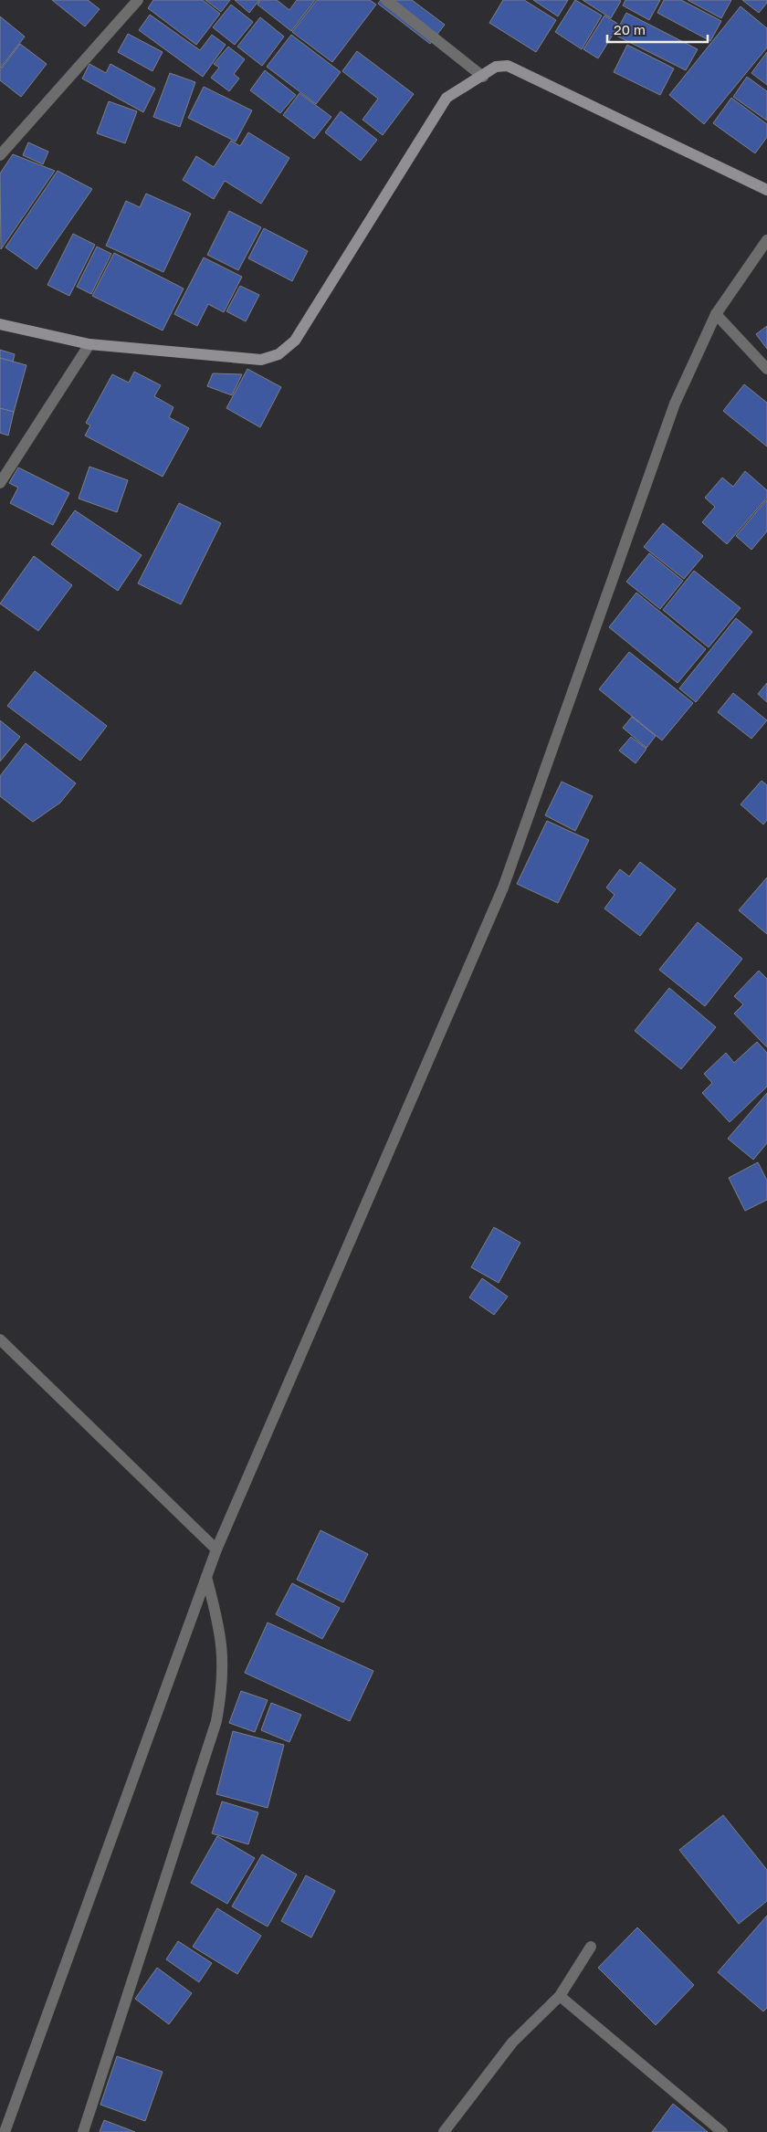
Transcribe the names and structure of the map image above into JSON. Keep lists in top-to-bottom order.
{
  "scale_bar": "20 m"
}
